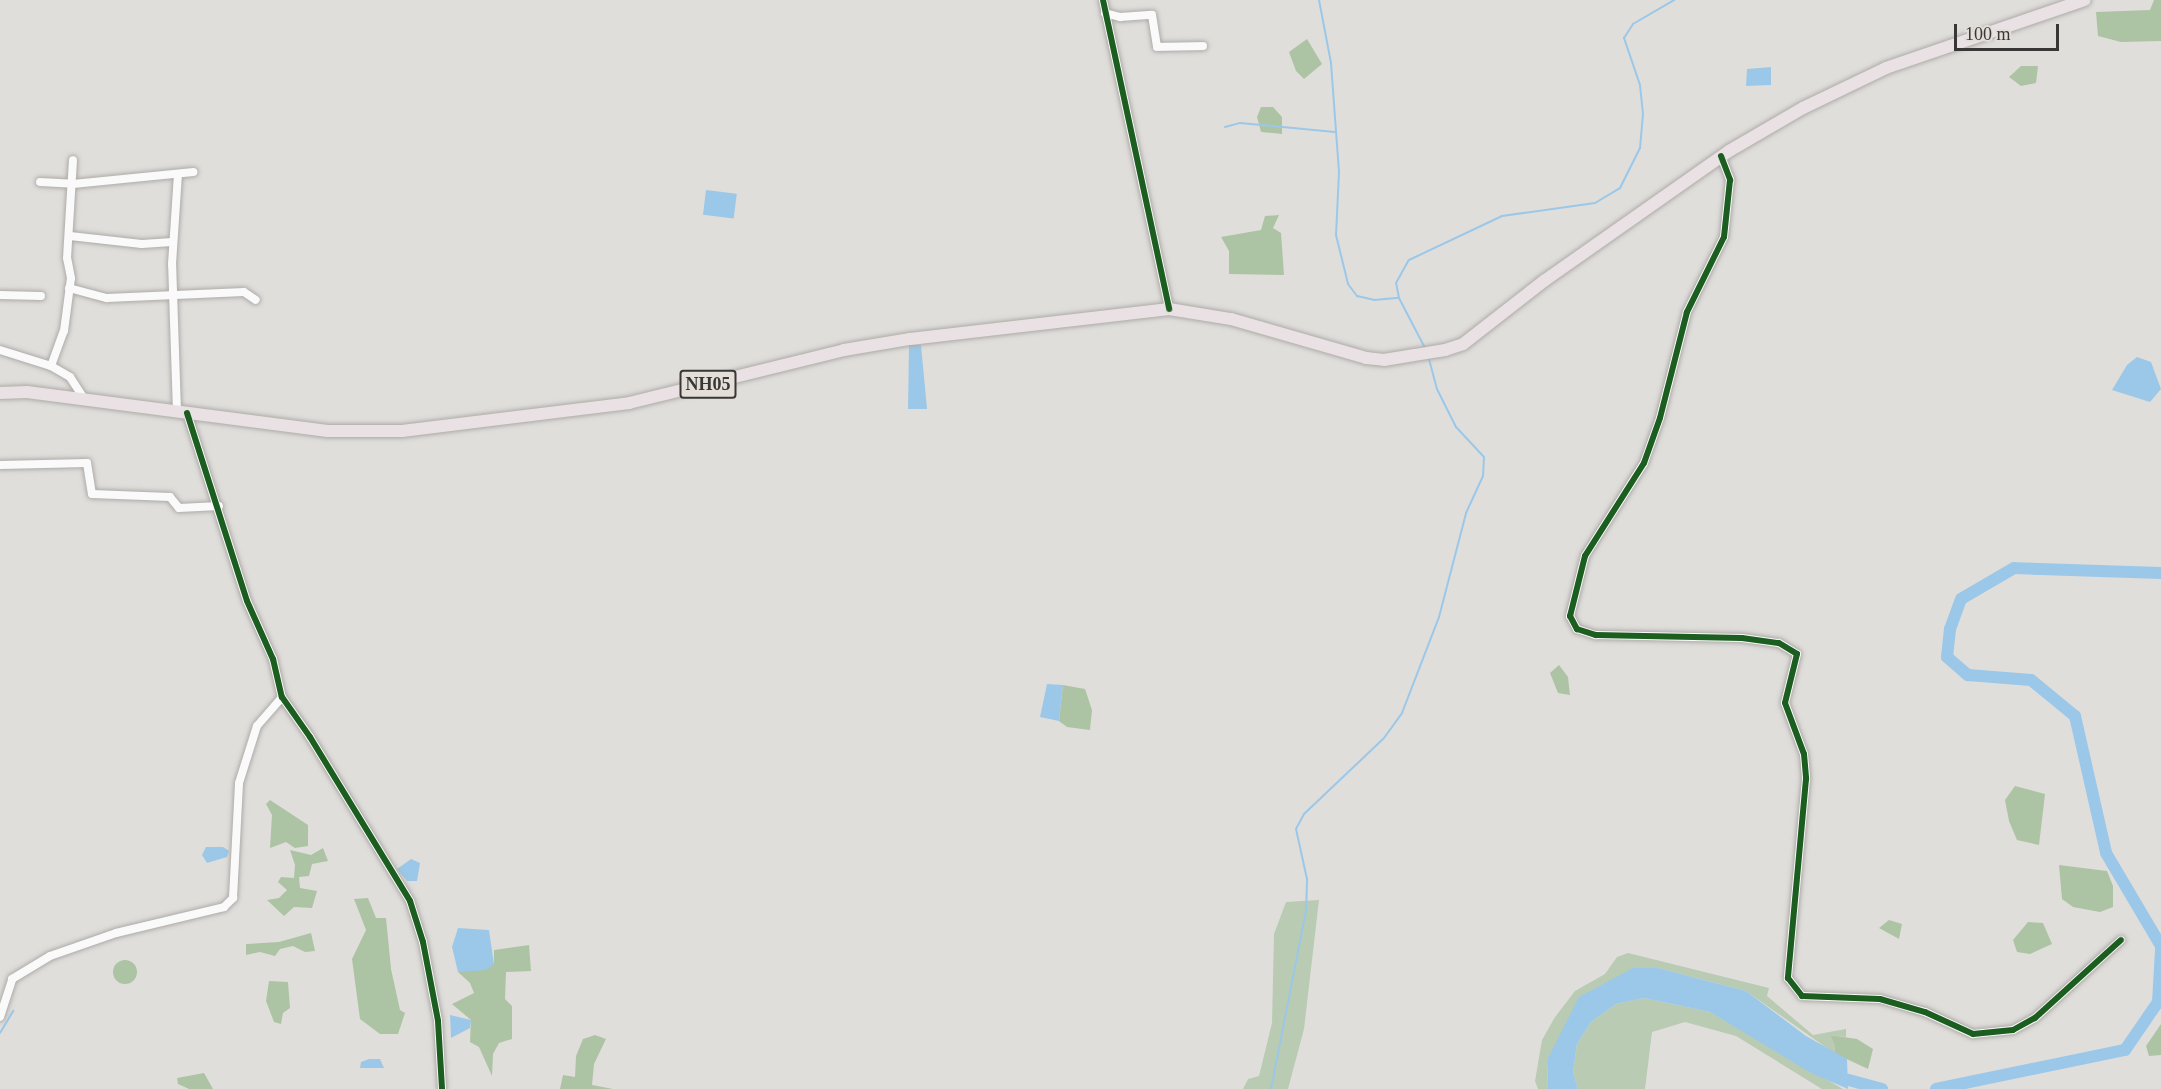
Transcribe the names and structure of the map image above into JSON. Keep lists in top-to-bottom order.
{
  "streets": {
    "main road": ["NH05"]
  },
  "scale_bar": "100 m"
}
